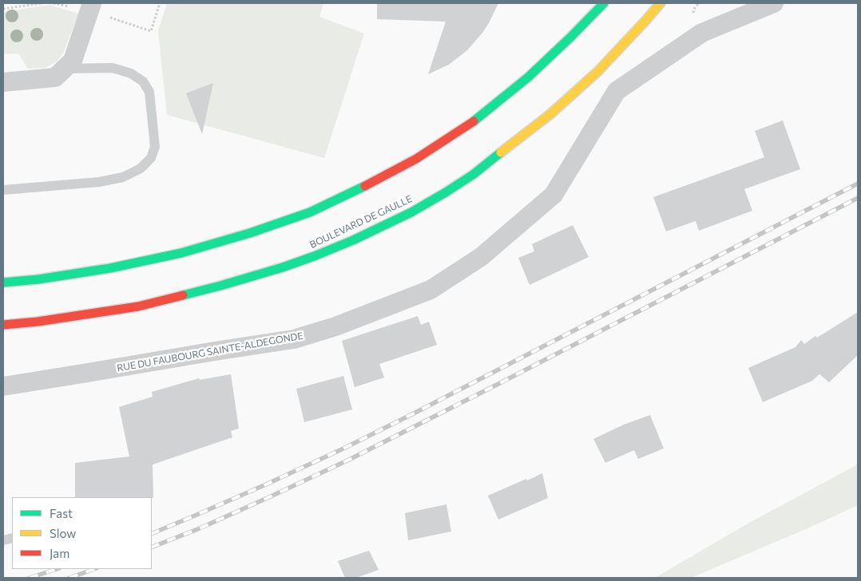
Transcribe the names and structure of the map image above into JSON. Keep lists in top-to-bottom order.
{
  "streets": {
    "main road": ["BOULEVARD DE GAULLE"],
    "street": ["RUE DU FAUBOURG SAINTE-ALDEGONDE"]
  },
  "legend": ["Fast", "Slow", "Jam"]
}
